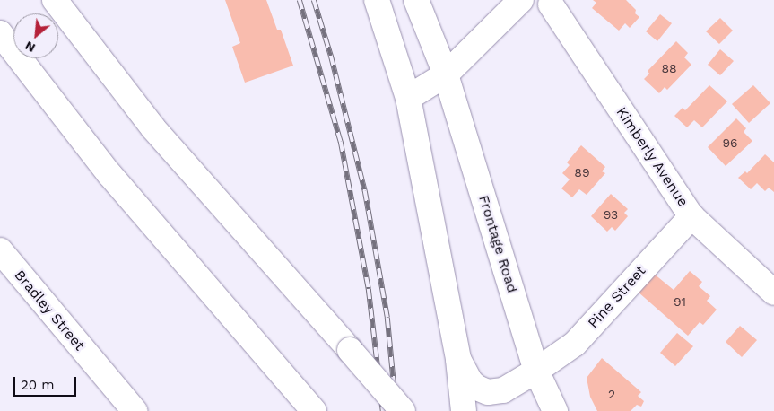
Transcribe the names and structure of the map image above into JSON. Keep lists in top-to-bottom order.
{
  "streets": {
    "main road": [
      "Kimberly Avenue",
      "Frontage Road",
      "Pine Street",
      "Bradley Street"
    ]
  },
  "crossings": [
    ["Kimberly Avenue", "Pine Street"],
    ["Frontage Road", "Pine Street"]
  ],
  "house_numbers": [
    "88",
    "96",
    "89",
    "93",
    "91",
    "2"
  ],
  "scale_bar": "20 m",
  "north": "bottom left"
}
